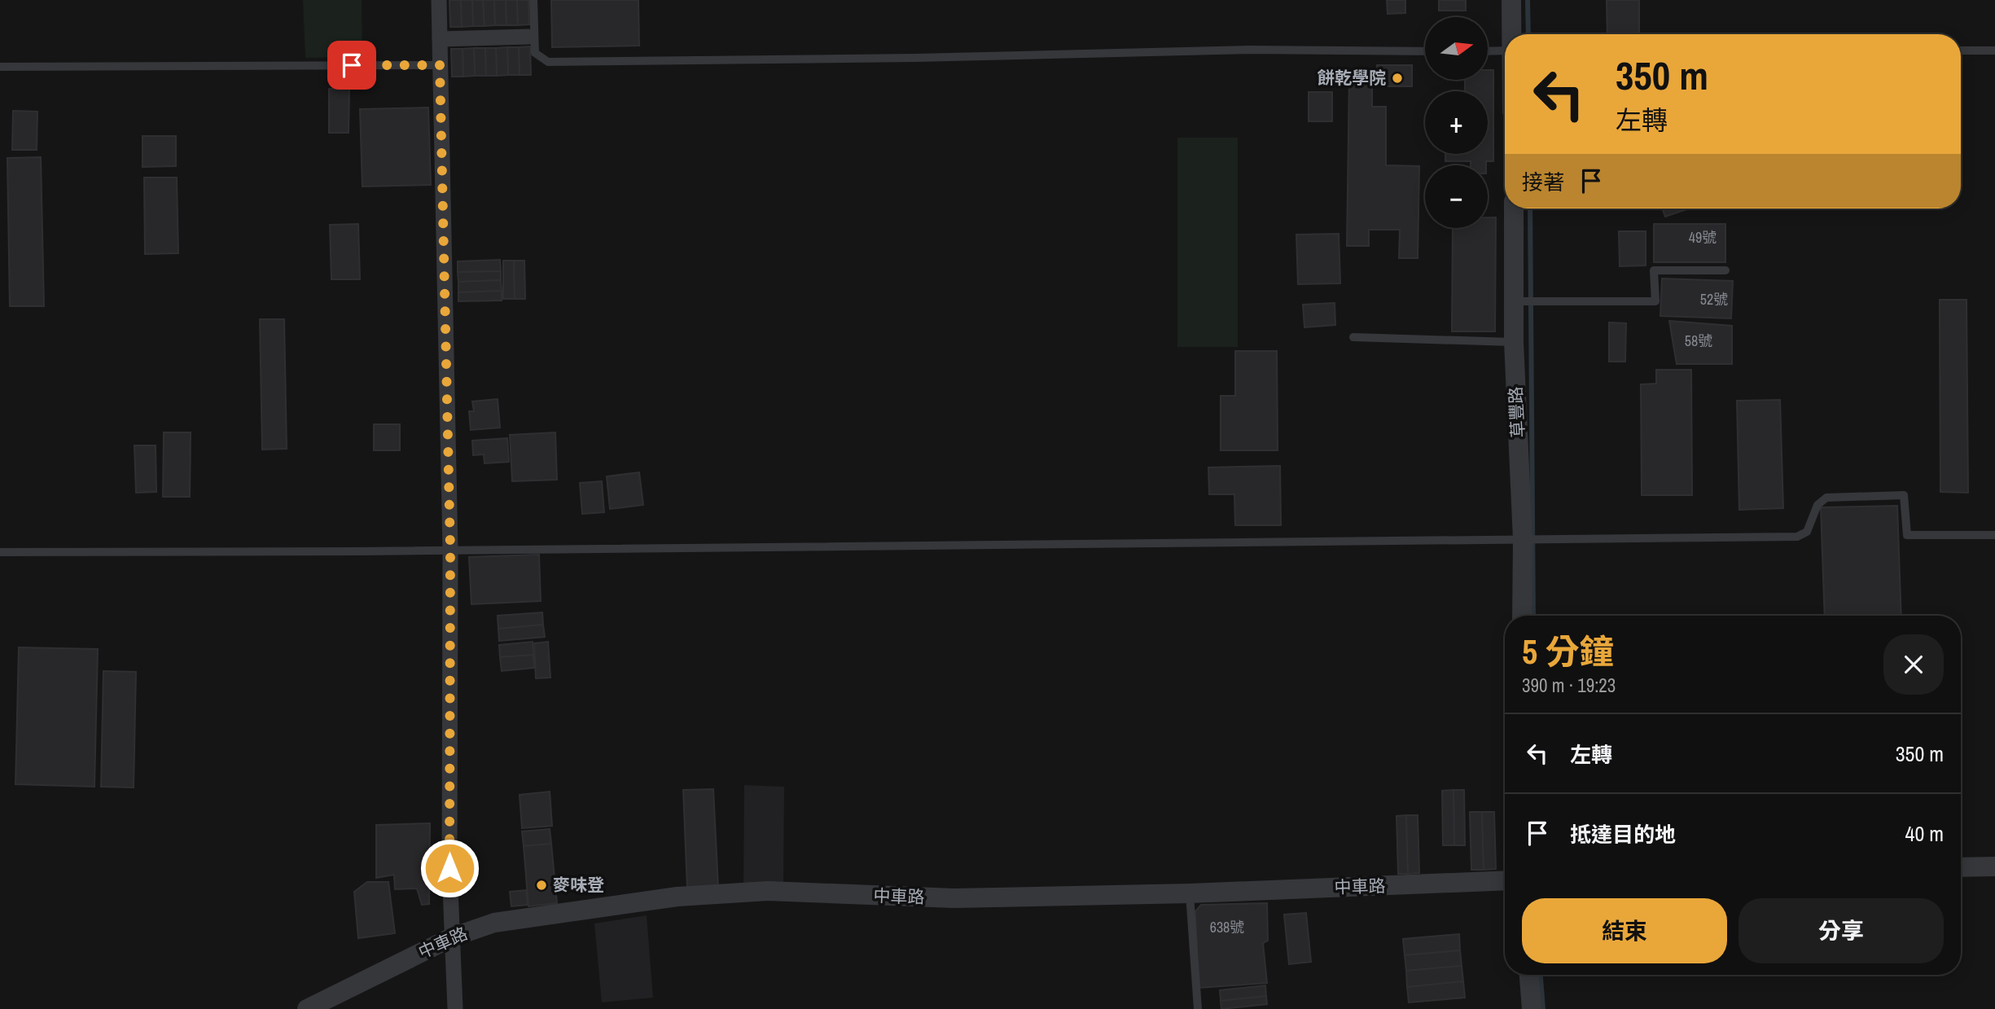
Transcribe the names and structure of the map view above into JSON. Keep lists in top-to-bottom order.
{
  "streets": {
    "street": ["草豐路", "中車路"]
  },
  "places": ["餅乾學院", "麥味登"],
  "house_numbers": [
    "49號",
    "52號",
    "58號",
    "638號"
  ],
  "north": "right",
  "page": {
    "map_buttons": ["+", "−"],
    "turn": ["350 m", "左轉"],
    "then": "接著",
    "heading": ["5 分鐘", "390 m · 19:23"],
    "list": [
      {
        "name": "左轉",
        "value": "350 m"
      },
      {
        "name": "抵達目的地",
        "value": "40 m"
      }
    ],
    "buttons": ["結束", "分享"]
  }
}
